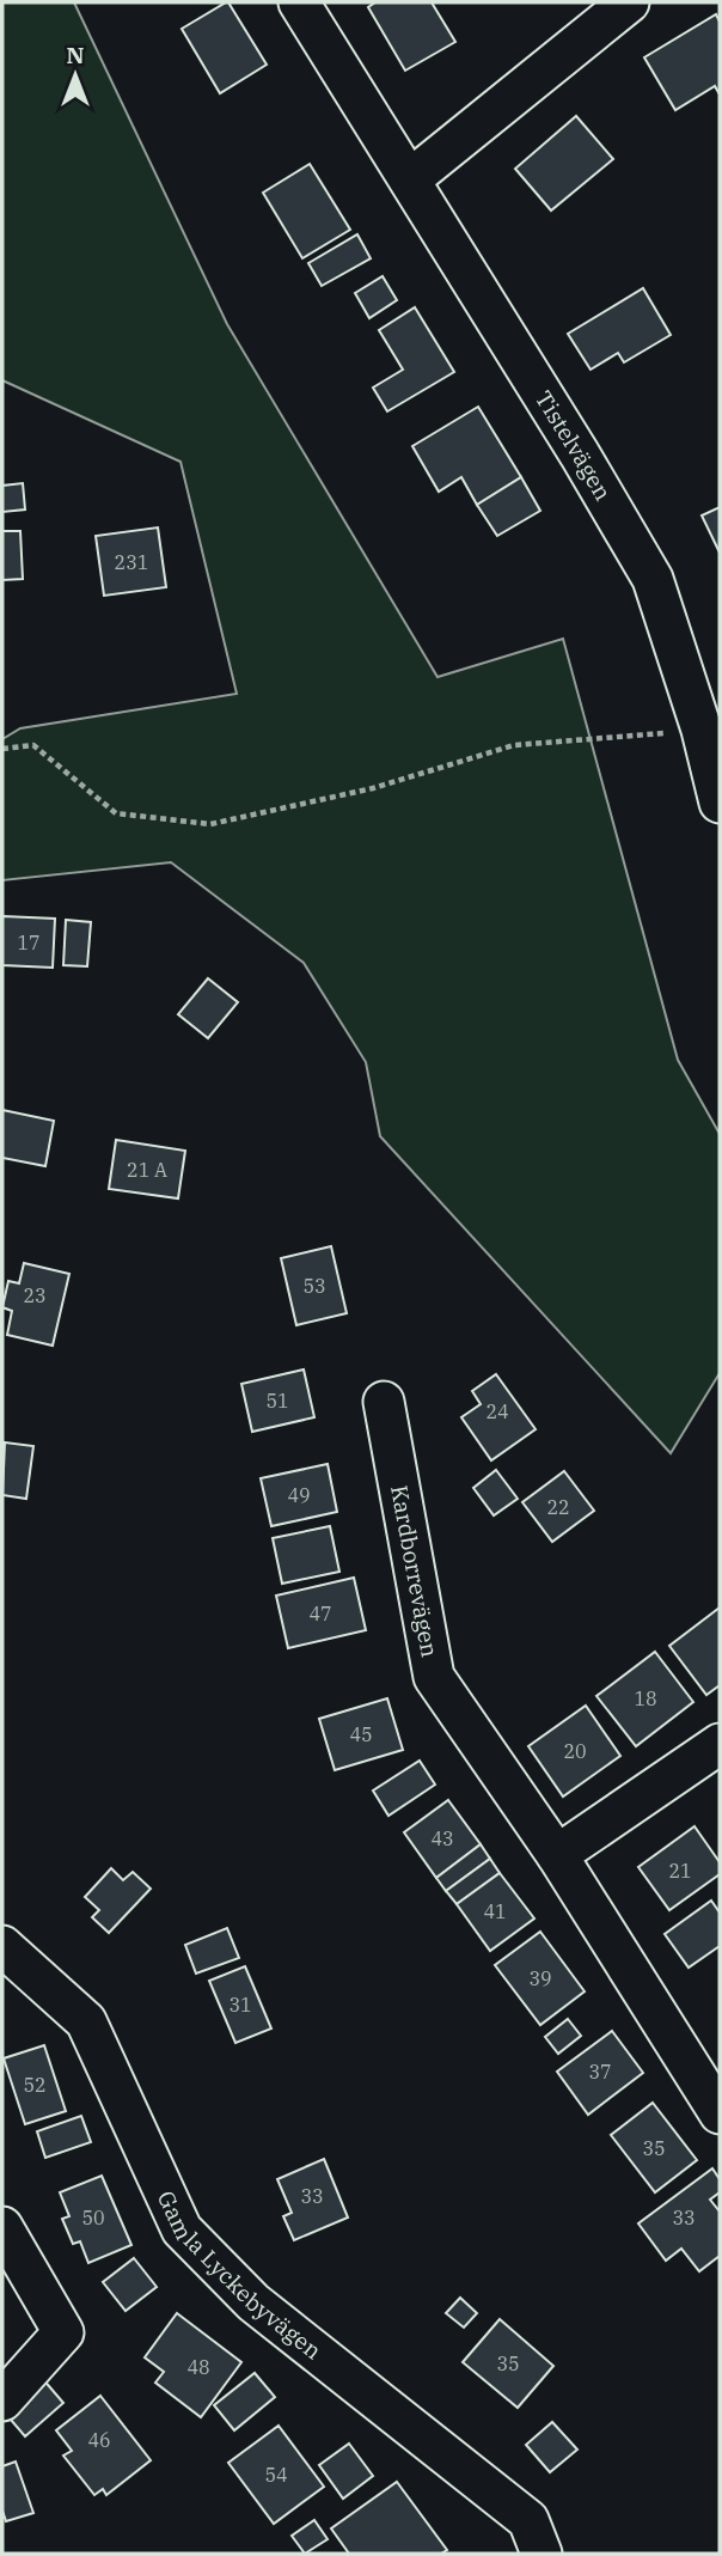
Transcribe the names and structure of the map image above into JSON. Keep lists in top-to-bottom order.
{
  "streets": {
    "street": ["Tistelvägen", "Kardborrevägen", "Gamla Lyckebyvägen"]
  },
  "house_numbers": [
    "231",
    "17",
    "21 A",
    "53",
    "23",
    "51",
    "24",
    "49",
    "22",
    "47",
    "18",
    "45",
    "20",
    "43",
    "21",
    "41",
    "39",
    "31",
    "37",
    "52",
    "35",
    "33",
    "50",
    "33",
    "35",
    "48",
    "46",
    "54"
  ],
  "north": "top"
}
